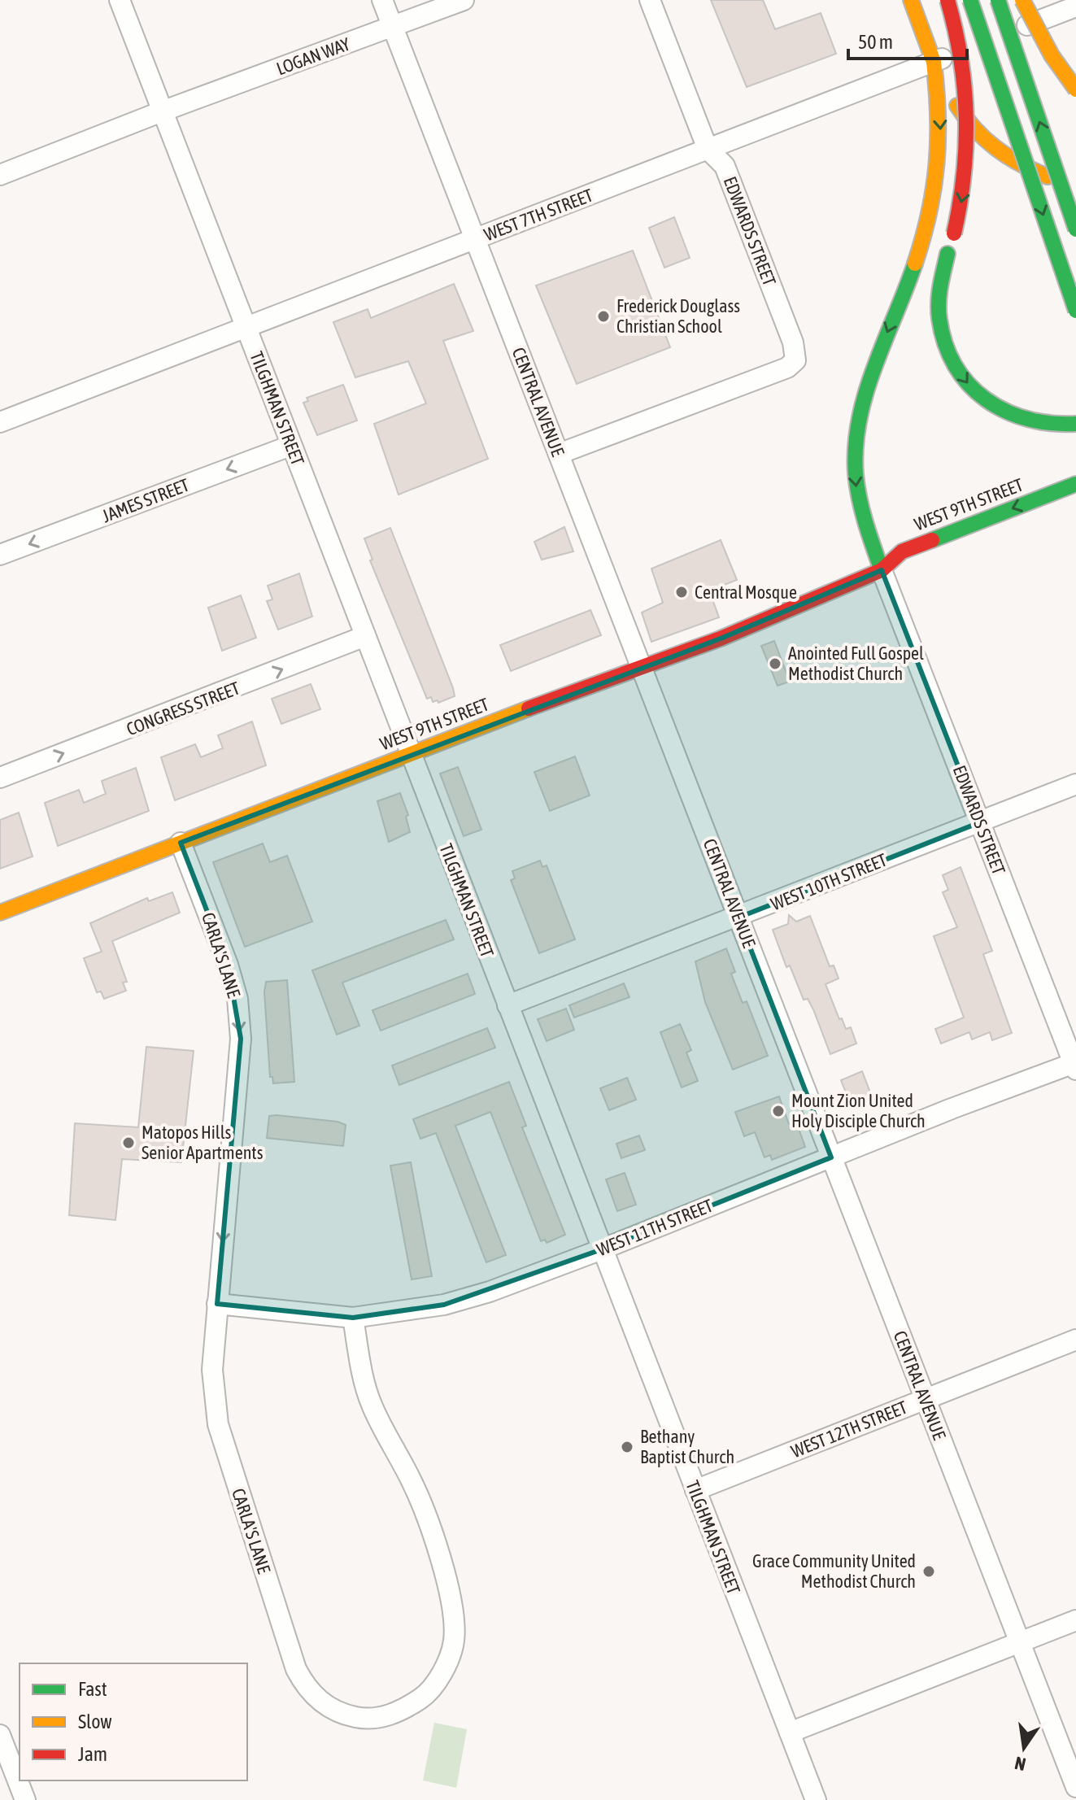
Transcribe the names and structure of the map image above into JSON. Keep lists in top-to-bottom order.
{
  "streets": {
    "main road": ["WEST 9TH STREET"],
    "street": [
      "LOGAN WAY",
      "WEST 7TH STREET",
      "EDWARDS STREET",
      "CENTRAL AVENUE",
      "TILGHMAN STREET",
      "JAMES STREET",
      "CONGRESS STREET",
      "WEST 10TH STREET",
      "CARLA'S LANE",
      "WEST 11TH STREET",
      "WEST 12TH STREET"
    ]
  },
  "crossings": [
    ["LOGAN WAY", "CENTRAL AVENUE"],
    ["LOGAN WAY", "TILGHMAN STREET"],
    ["WEST 7TH STREET", "EDWARDS STREET"],
    ["WEST 7TH STREET", "CENTRAL AVENUE"],
    ["WEST 7TH STREET", "TILGHMAN STREET"],
    ["EDWARDS STREET", "CENTRAL AVENUE"],
    ["EDWARDS STREET", "WEST 9TH STREET"],
    ["EDWARDS STREET", "WEST 10TH STREET"],
    ["EDWARDS STREET", "WEST 11TH STREET"],
    ["CENTRAL AVENUE", "WEST 9TH STREET"],
    ["CENTRAL AVENUE", "WEST 10TH STREET"],
    ["CENTRAL AVENUE", "WEST 11TH STREET"],
    ["CENTRAL AVENUE", "WEST 12TH STREET"],
    ["TILGHMAN STREET", "JAMES STREET"],
    ["TILGHMAN STREET", "WEST 9TH STREET"],
    ["TILGHMAN STREET", "CONGRESS STREET"],
    ["TILGHMAN STREET", "WEST 10TH STREET"],
    ["TILGHMAN STREET", "WEST 11TH STREET"],
    ["TILGHMAN STREET", "WEST 12TH STREET"],
    ["WEST 9TH STREET", "CARLA'S LANE"],
    ["CARLA'S LANE", "WEST 11TH STREET"]
  ],
  "one_way": ["JAMES STREET", "CONGRESS STREET"],
  "places": [
    "Frederick Douglass Christian School",
    "Central Mosque",
    "Anointed Full Gospel Methodist Church",
    "Mount Zion United Holy Disciple Church",
    "Matopos Hills Senior Apartments",
    "Bethany Baptist Church",
    "Grace Community United Methodist Church"
  ],
  "legend": ["Fast", "Slow", "Jam"],
  "scale_bar": "50 m",
  "north": "bottom"
}
